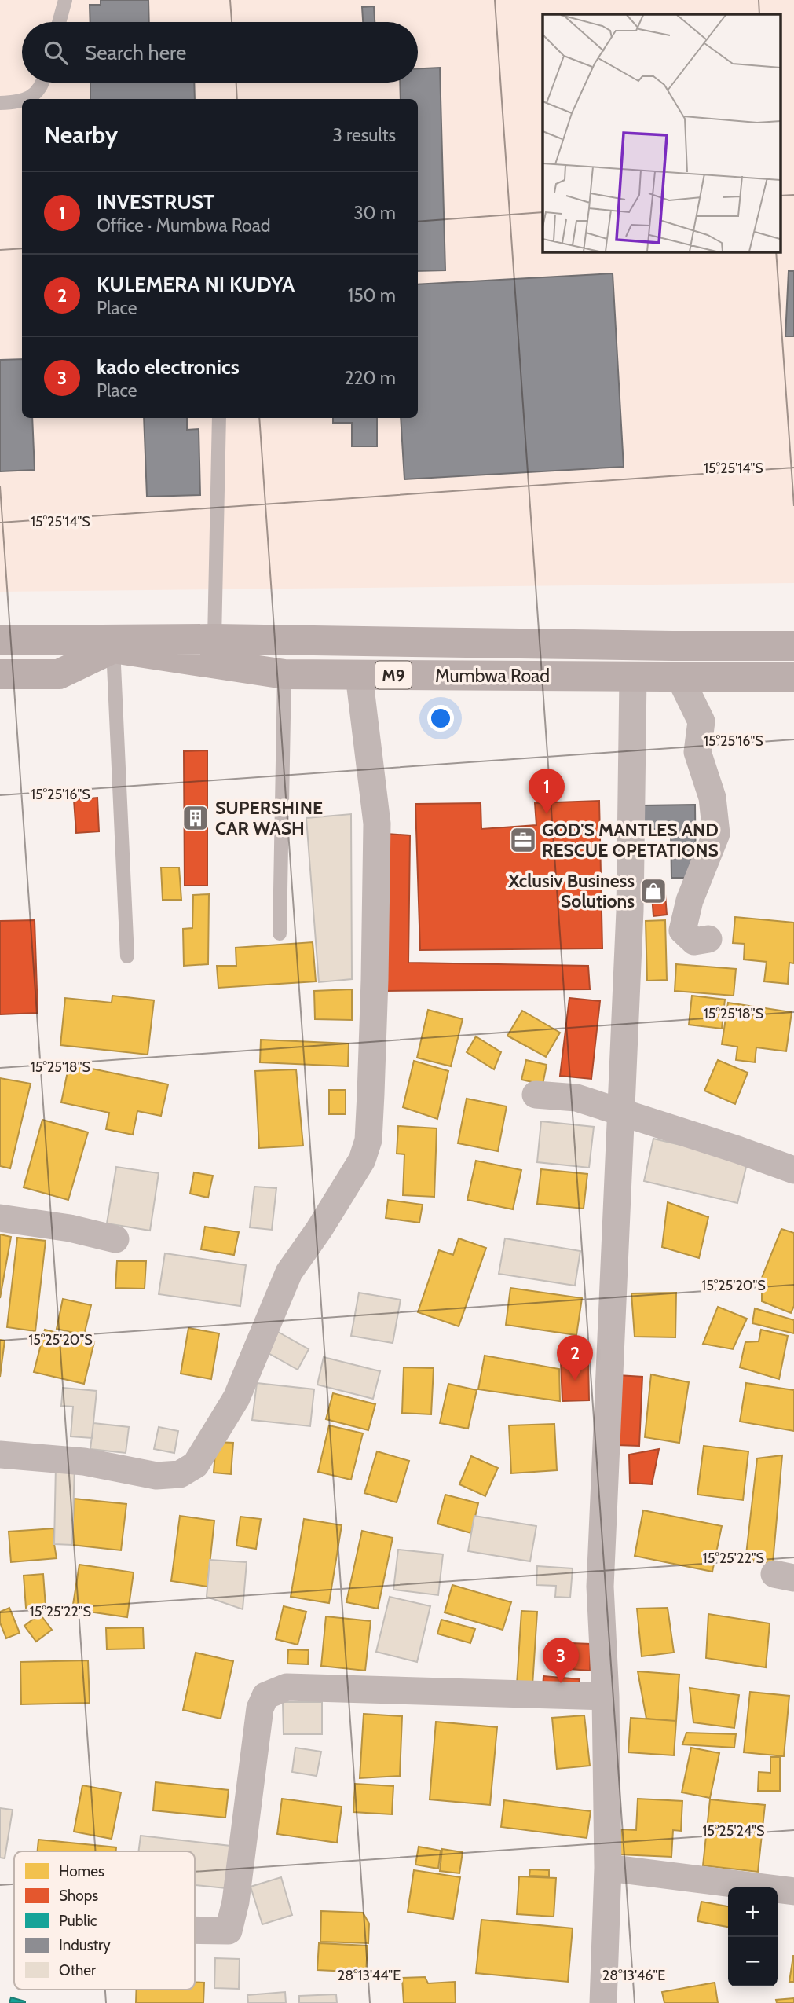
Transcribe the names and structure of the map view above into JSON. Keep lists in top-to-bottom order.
{
  "streets": {
    "main road": ["M9", "Mumbwa Road"]
  },
  "places": {
    "building": ["SUPERSHINE CAR WASH"],
    "office": ["GOD'S MANTLES AND RESCUE OPETATIONS"],
    "shop": ["Xclusiv Business Solutions"]
  },
  "legend": [
    "Homes",
    "Shops",
    "Public",
    "Industry",
    "Other"
  ],
  "page": {
    "search": "Search here",
    "heading": ["Nearby", "3 results"],
    "list": [
      {
        "mark": "1",
        "name": "INVESTRUST",
        "note": "Office · Mumbwa Road",
        "value": "30 m"
      },
      {
        "mark": "2",
        "name": "KULEMERA NI KUDYA",
        "note": "Place",
        "value": "150 m"
      },
      {
        "mark": "3",
        "name": "kado electronics",
        "note": "Place",
        "value": "220 m"
      }
    ],
    "pins": ["1", "2", "3"],
    "map_buttons": ["+", "−"]
  },
  "coordinates": [
    "15°25'14\"S",
    "15°25'16\"S",
    "15°25'18\"S",
    "15°25'20\"S",
    "15°25'22\"S",
    "15°25'24\"S",
    "28°13'44\"E",
    "28°13'46\"E"
  ]
}
